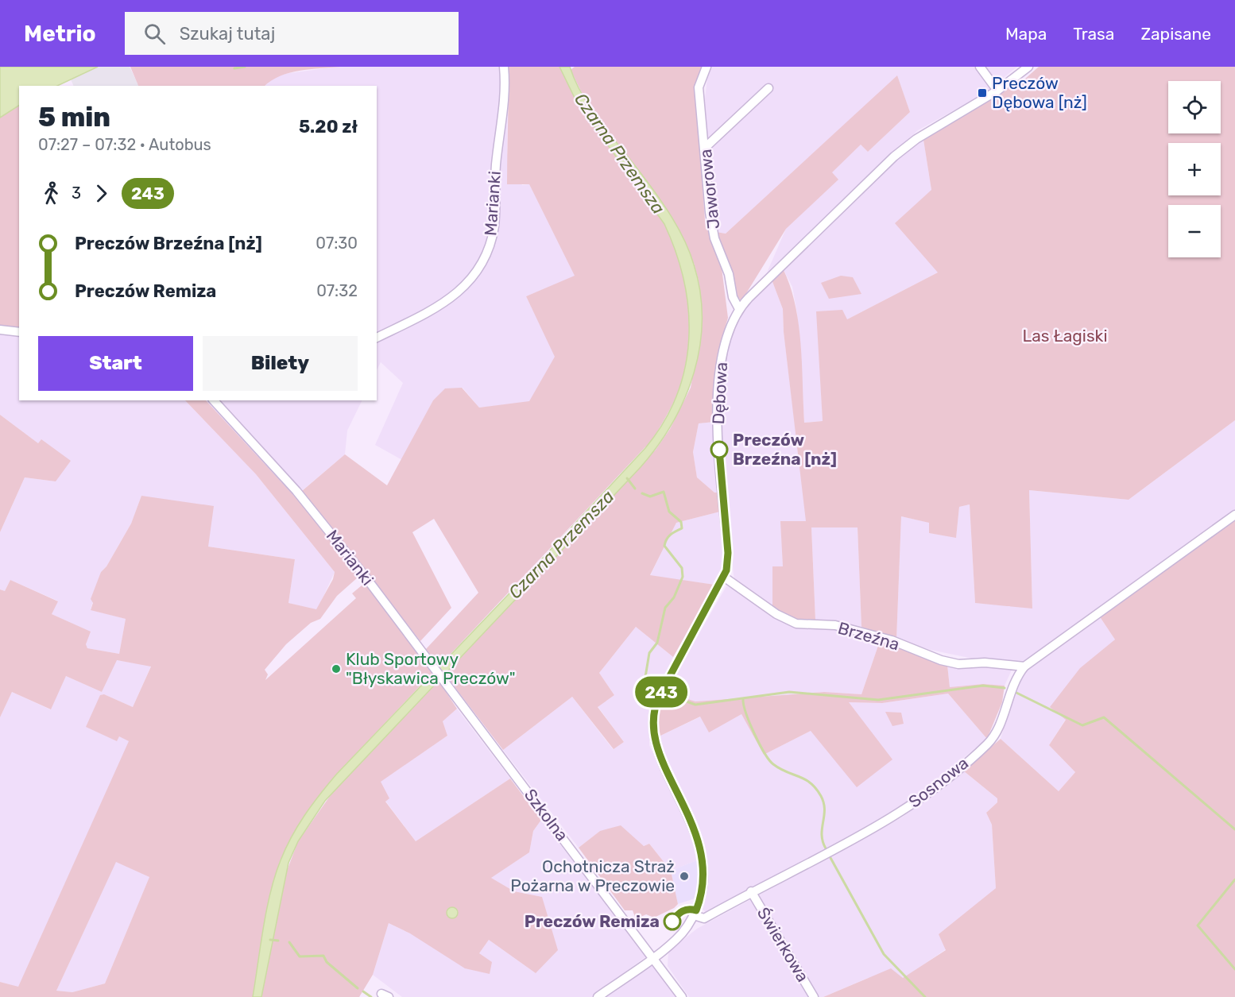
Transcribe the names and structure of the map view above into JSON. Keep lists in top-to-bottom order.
{
  "streets": {
    "street": [
      "Jaworowa",
      "Marianki",
      "Dębowa",
      "Brzeźna",
      "Sosnowa",
      "Szkolna",
      "Świerkowa"
    ]
  },
  "crossings": [
    ["Jaworowa", "Dębowa"],
    ["Marianki", "Szkolna"],
    ["Dębowa", "Brzeźna"],
    ["Dębowa", "Sosnowa"],
    ["Brzeźna", "Sosnowa"],
    ["Sosnowa", "Świerkowa"]
  ],
  "water": ["Czarna Przemsza"],
  "parks": ["Las Łagiski"],
  "places": {
    "transit": ["Preczów Dębowa [nż]"],
    "other": [
      "Preczów Brzeźna [nż]",
      "Klub Sportowy \"Błyskawica Preczów\"",
      "Ochotnicza Straż Pożarna w Preczowie",
      "Preczów Remiza"
    ]
  },
  "lines": ["bus line 243"],
  "page": {
    "header": "Metrio",
    "search": "Szukaj tutaj",
    "nav": ["Mapa", "Trasa", "Zapisane"],
    "on_map": "243",
    "map_buttons": ["+", "−"],
    "heading": ["5 min", "07:27 – 07:32 · Autobus", "5.20 zł"],
    "legs": ["3", "243"],
    "list": [
      {
        "name": "Preczów Brzeźna [nż]",
        "value": "07:30"
      },
      {
        "name": "Preczów Remiza",
        "value": "07:32"
      }
    ],
    "buttons": ["Start", "Bilety"]
  }
}
